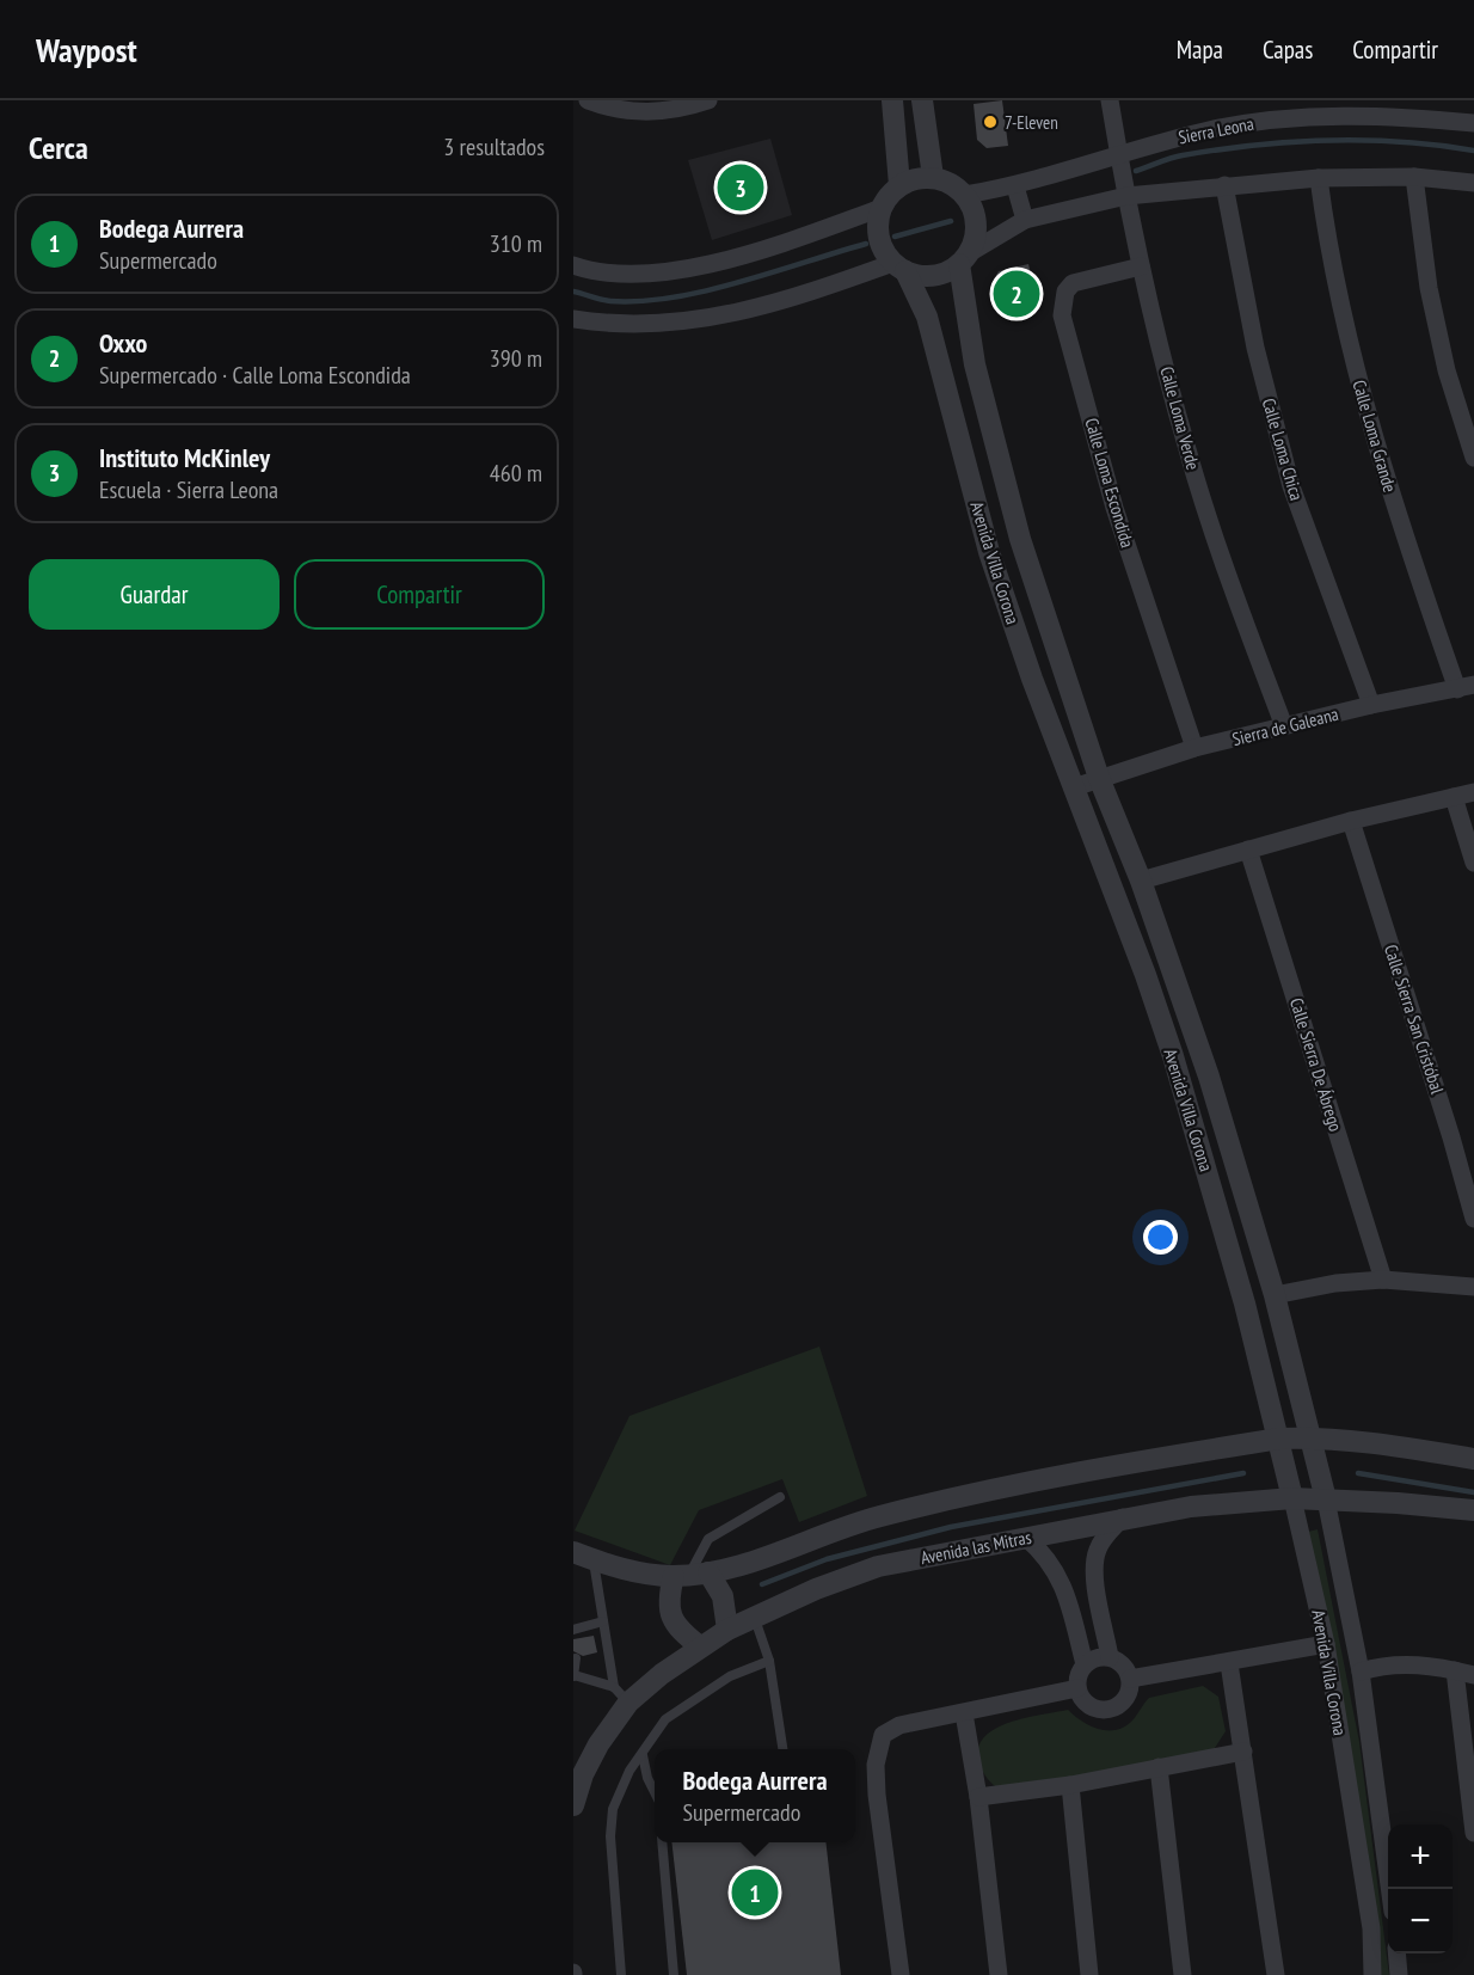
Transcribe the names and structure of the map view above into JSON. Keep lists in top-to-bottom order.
{
  "streets": {
    "street": [
      "Sierra Leona",
      "Calle Loma Verde",
      "Calle Loma Grande",
      "Calle Loma Chica",
      "Calle Loma Escondida",
      "Avenida Villa Corona",
      "Sierra de Galeana",
      "Calle Sierra San Cristóbal",
      "Calle Sierra De Ábrego",
      "Avenida las Mitras"
    ]
  },
  "crossings": [
    ["Sierra Leona", "Calle Loma Verde"],
    ["Sierra Leona", "Avenida Villa Corona"],
    ["Calle Loma Verde", "Calle Loma Escondida"],
    ["Calle Loma Verde", "Sierra de Galeana"],
    ["Calle Loma Grande", "Sierra de Galeana"],
    ["Calle Loma Chica", "Sierra de Galeana"],
    ["Calle Loma Escondida", "Sierra de Galeana"],
    ["Avenida Villa Corona", "Sierra de Galeana"],
    ["Avenida Villa Corona", "Avenida las Mitras"]
  ],
  "places": ["7-Eleven"],
  "page": {
    "header": "Waypost",
    "nav": ["Mapa", "Capas", "Compartir"],
    "heading": ["Cerca", "3 resultados"],
    "pins": ["3", "2", "1"],
    "list": [
      {
        "mark": "1",
        "name": "Bodega Aurrera",
        "note": "Supermercado",
        "value": "310 m"
      },
      {
        "mark": "2",
        "name": "Oxxo",
        "note": "Supermercado · Calle Loma Escondida",
        "value": "390 m"
      },
      {
        "mark": "3",
        "name": "Instituto McKinley",
        "note": "Escuela · Sierra Leona",
        "value": "460 m"
      }
    ],
    "buttons": ["Guardar", "Compartir"],
    "popup": ["Bodega Aurrera", "Supermercado"],
    "map_buttons": ["+", "−"]
  }
}
